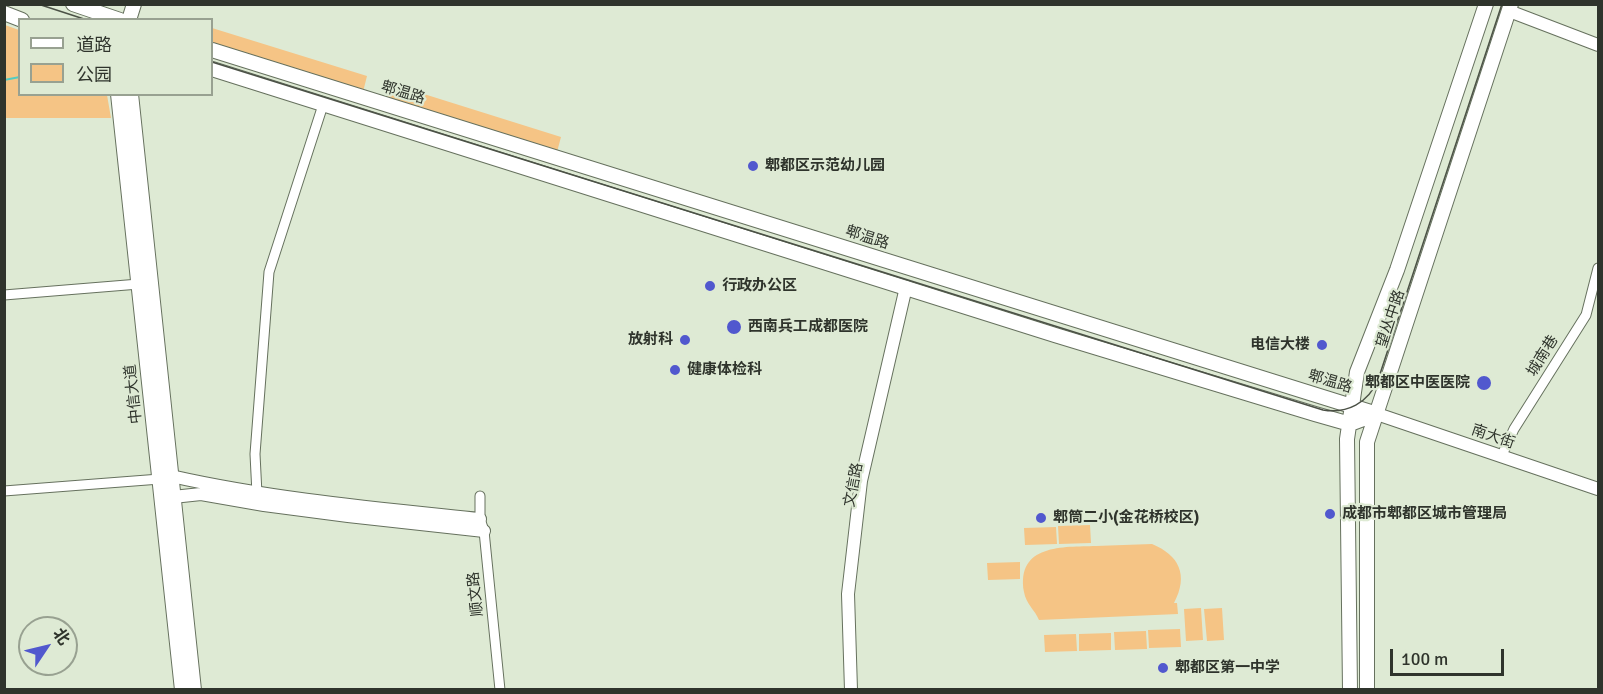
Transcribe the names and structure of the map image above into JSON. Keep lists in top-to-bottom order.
{
  "streets": {
    "main road": [
      "郫温路",
      "望丛中路",
      "中信大道",
      "南大街",
      "文信路"
    ],
    "street": ["城南巷", "顺文路"]
  },
  "crossings": [
    ["郫温路", "望丛中路"],
    ["郫温路", "南大街"],
    ["望丛中路", "南大街"],
    ["城南巷", "南大街"]
  ],
  "places": [
    "郫都区示范幼儿园",
    "行政办公区",
    "西南兵工成都医院",
    "放射科",
    "电信大楼",
    "健康体检科",
    "郫都区中医医院",
    "成都市郫都区城市管理局",
    "郫筒二小(金花桥校区)",
    "郫都区第一中学"
  ],
  "legend": ["道路", "公园"],
  "scale_bar": "100 m",
  "north": "top right"
}
